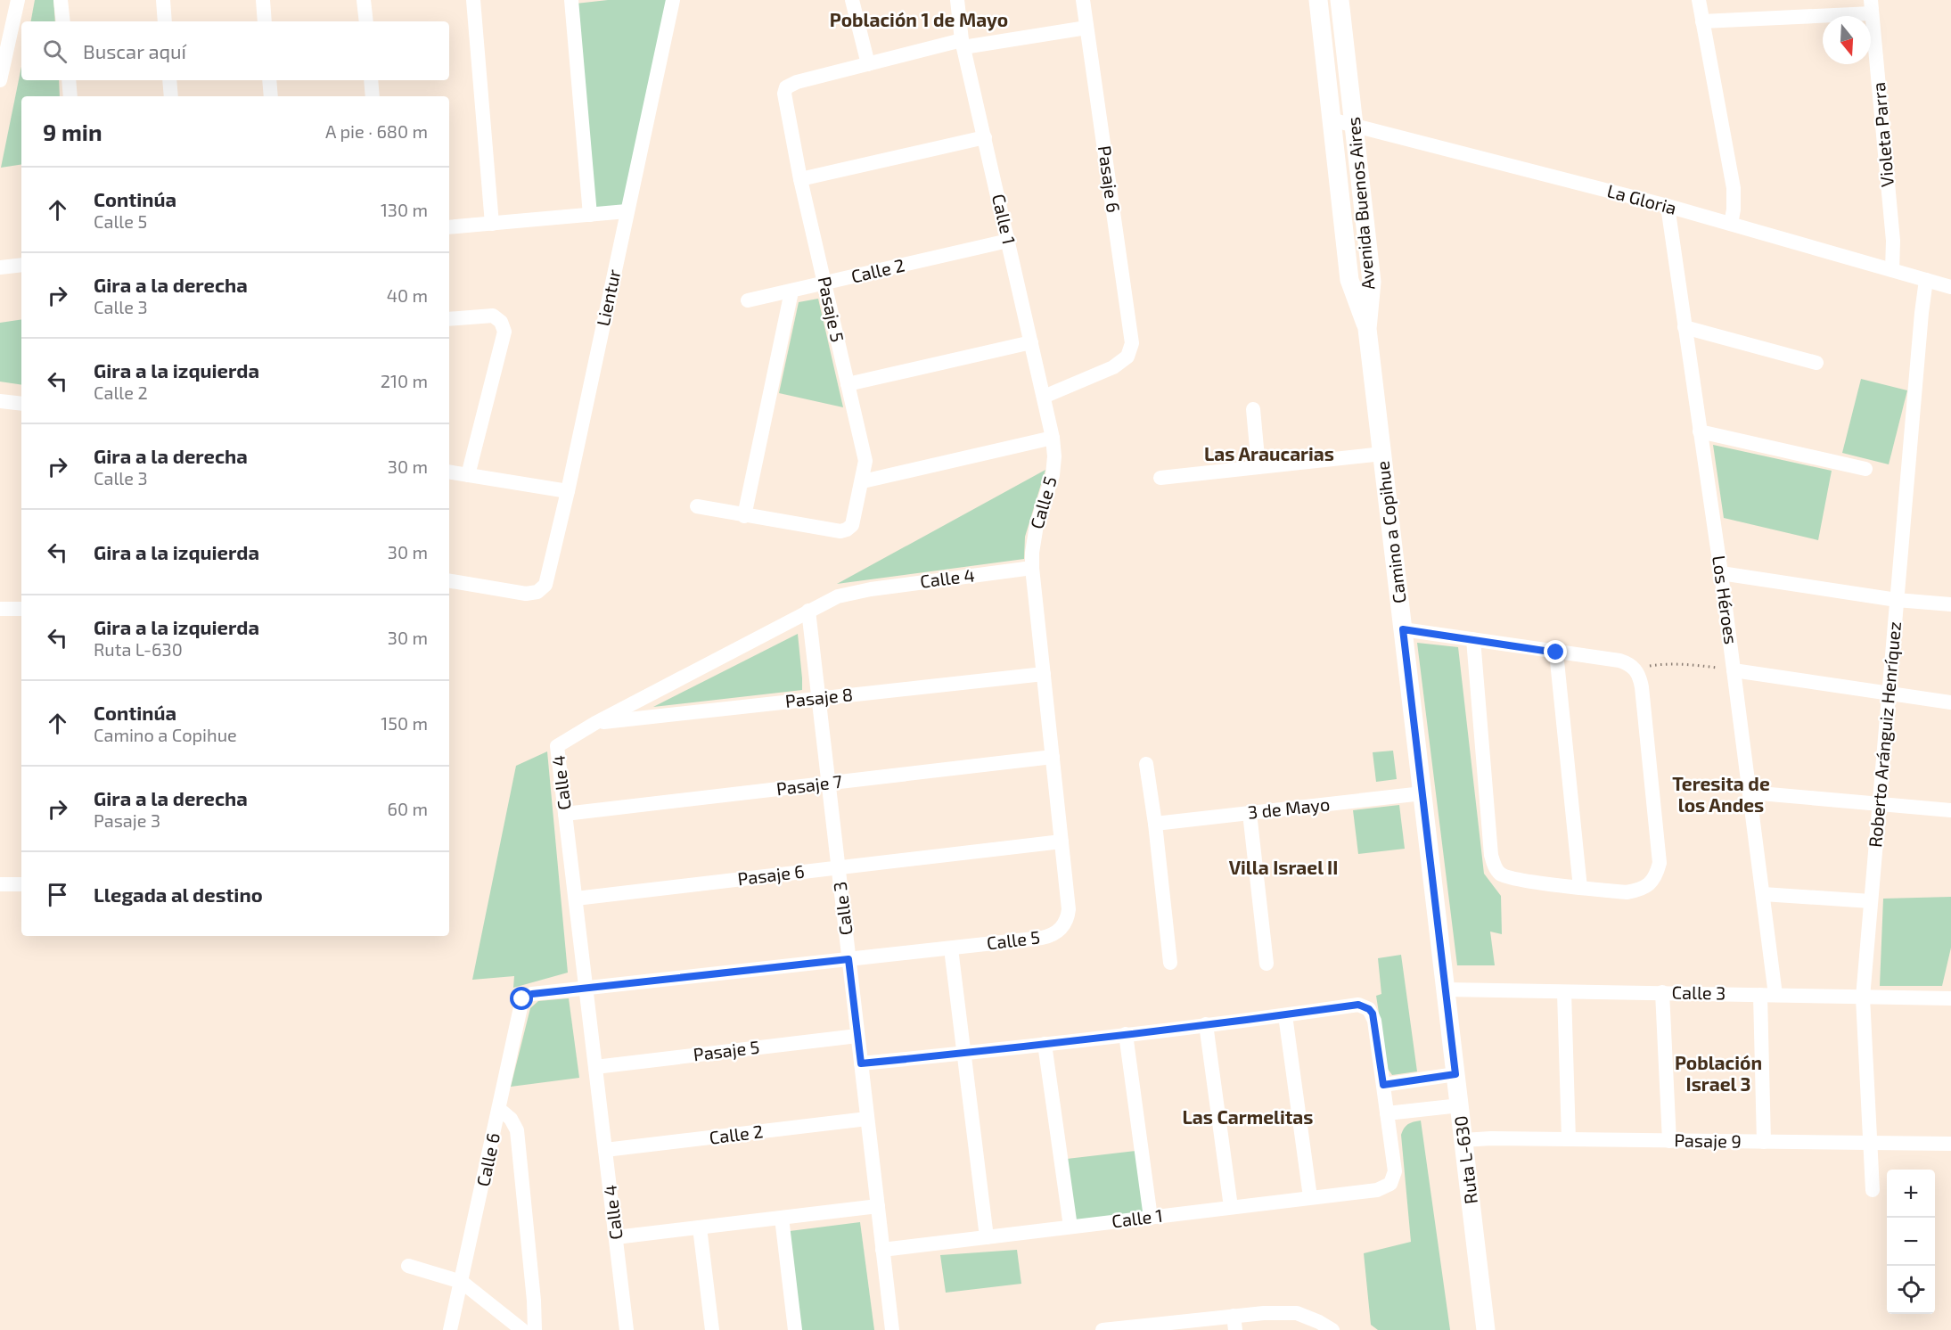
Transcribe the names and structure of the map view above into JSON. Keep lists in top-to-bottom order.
{
  "streets": {
    "street": [
      "Violeta Parra",
      "Pasaje 6",
      "La Gloria",
      "Avenida Buenos Aires",
      "Calle 1",
      "Calle 2",
      "Lientur",
      "Pasaje 5",
      "Calle 5",
      "Camino a Copihue",
      "Calle 4",
      "Los Héroes",
      "Pasaje 8",
      "Roberto Aránguiz Henríquez",
      "Pasaje 7",
      "3 de Mayo",
      "Calle 3",
      "Pasaje 9",
      "Calle 6",
      "Ruta L-630"
    ]
  },
  "crossings": [
    ["Violeta Parra", "La Gloria"],
    ["Pasaje 6", "Calle 1"],
    ["Pasaje 6", "Calle 5"],
    ["Pasaje 6", "Calle 4"],
    ["Pasaje 6", "Calle 3"],
    ["La Gloria", "Avenida Buenos Aires"],
    ["La Gloria", "Los Héroes"],
    ["La Gloria", "Roberto Aránguiz Henríquez"],
    ["Avenida Buenos Aires", "Camino a Copihue"],
    ["Calle 1", "Calle 2"],
    ["Calle 1", "Calle 5"],
    ["Calle 1", "Calle 3"],
    ["Calle 2", "Pasaje 5"],
    ["Calle 2", "Calle 4"],
    ["Calle 2", "Calle 3"],
    ["Pasaje 5", "Calle 4"],
    ["Pasaje 5", "Calle 3"],
    ["Calle 5", "Calle 4"],
    ["Calle 5", "Pasaje 8"],
    ["Calle 5", "Pasaje 7"],
    ["Calle 5", "Calle 3"],
    ["Calle 5", "Calle 6"],
    ["Camino a Copihue", "3 de Mayo"],
    ["Camino a Copihue", "Calle 3"],
    ["Camino a Copihue", "Ruta L-630"],
    ["Calle 4", "Pasaje 8"],
    ["Calle 4", "Pasaje 7"],
    ["Calle 4", "Calle 3"],
    ["Los Héroes", "Calle 3"],
    ["Pasaje 8", "Calle 3"],
    ["Roberto Aránguiz Henríquez", "Calle 3"],
    ["Roberto Aránguiz Henríquez", "Pasaje 9"],
    ["Pasaje 7", "Calle 3"],
    ["Calle 3", "Ruta L-630"],
    ["Pasaje 9", "Ruta L-630"]
  ],
  "districts": [
    "Población 1 de Mayo",
    "Las Araucarias",
    "Teresita de los Andes",
    "Villa Israel II",
    "Población Israel 3",
    "Las Carmelitas"
  ],
  "north": "bottom",
  "page": {
    "search": "Buscar aquí",
    "heading": ["9 min", "A pie · 680 m"],
    "list": [
      ["Continúa", "Calle 5", "130 m"],
      ["Gira a la derecha", "Calle 3", "40 m"],
      ["Gira a la izquierda", "Calle 2", "210 m"],
      ["Gira a la derecha", "Calle 3", "30 m"],
      ["Gira a la izquierda", "30 m"],
      ["Gira a la izquierda", "Ruta L-630", "30 m"],
      ["Continúa", "Camino a Copihue", "150 m"],
      ["Gira a la derecha", "Pasaje 3", "60 m"],
      "Llegada al destino"
    ],
    "map_buttons": ["+", "−"]
  }
}
